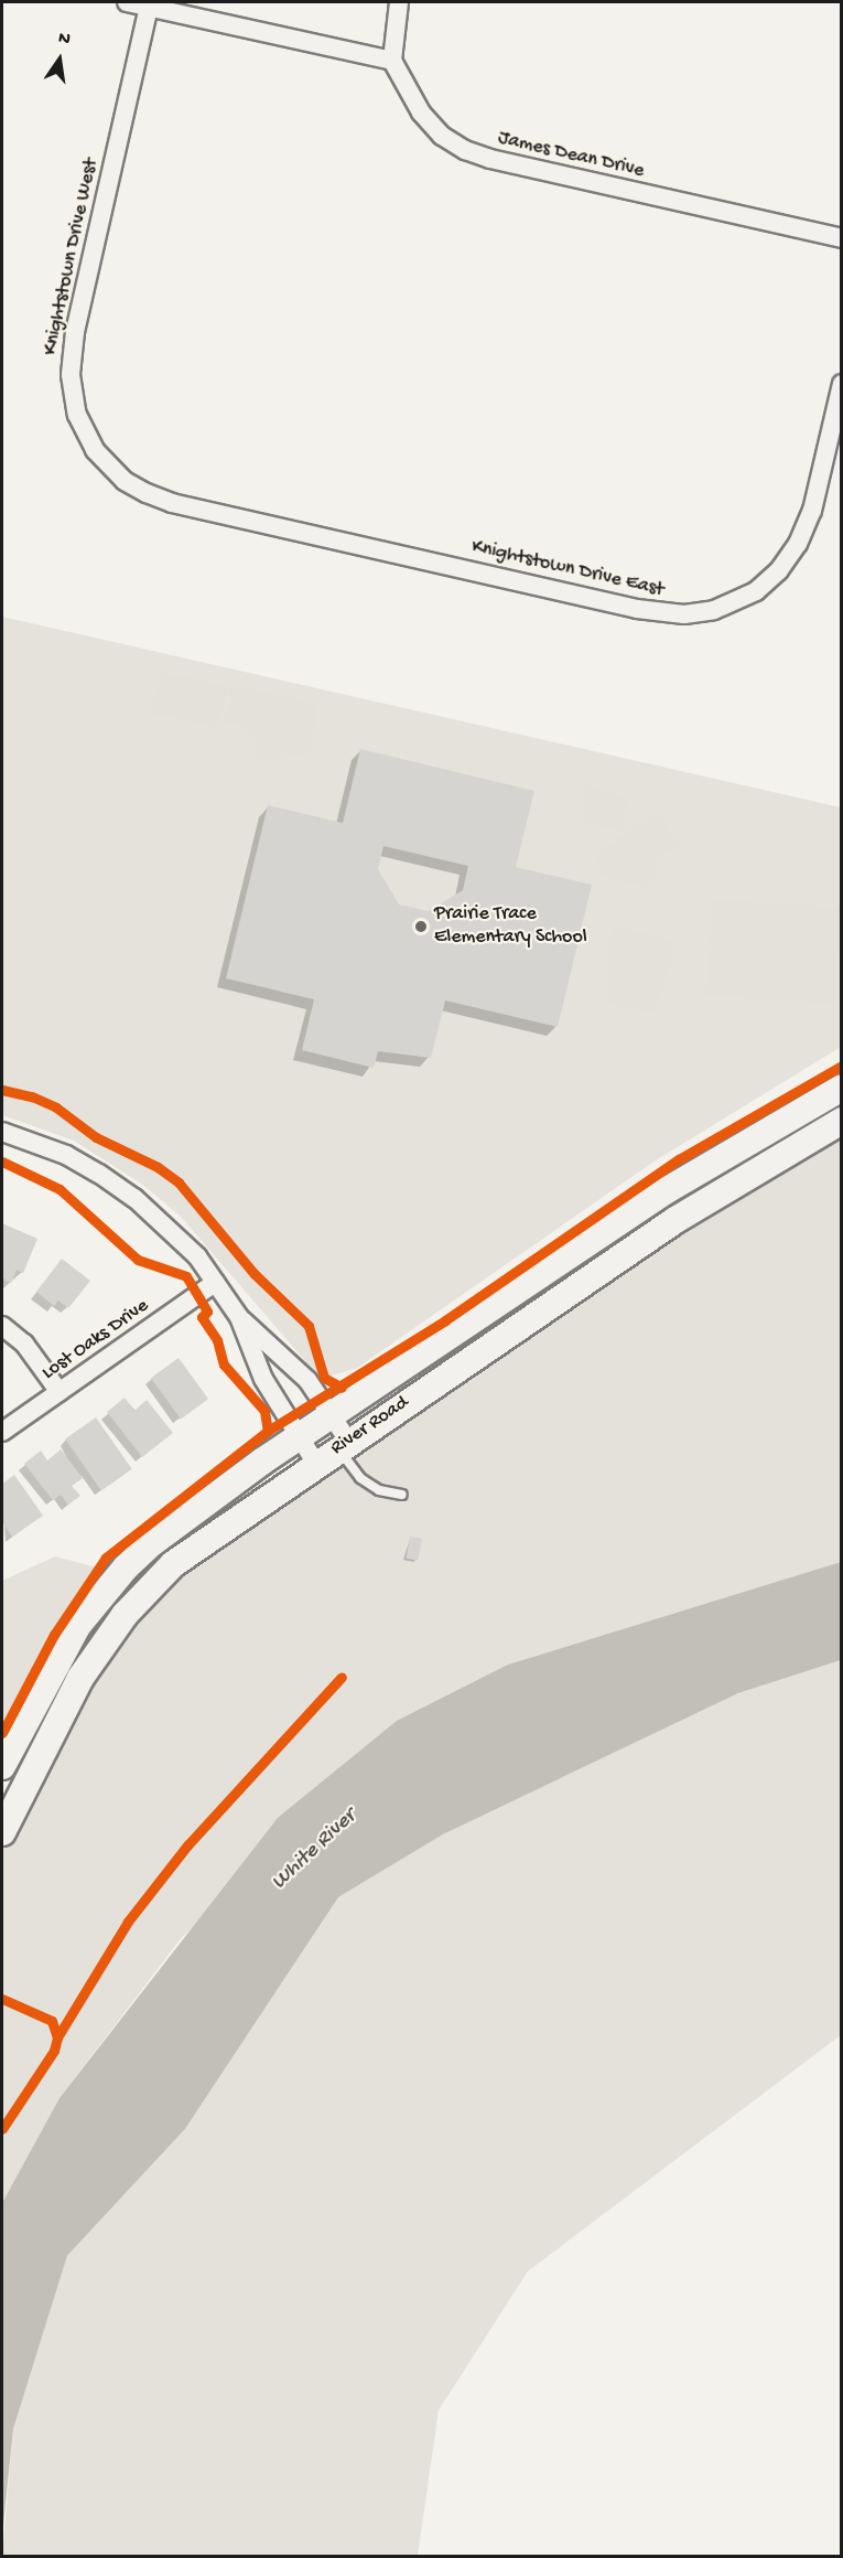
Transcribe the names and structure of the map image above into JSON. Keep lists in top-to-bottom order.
{
  "streets": {
    "main road": ["River Road"],
    "street": [
      "James Dean Drive",
      "Knightstown Drive West",
      "Knightstown Drive East",
      "Lost Oaks Drive"
    ]
  },
  "crossings": [
    ["Knightstown Drive West", "Knightstown Drive East"]
  ],
  "water": ["White River"],
  "places": ["Prairie Trace Elementary School"],
  "north": "top"
}
